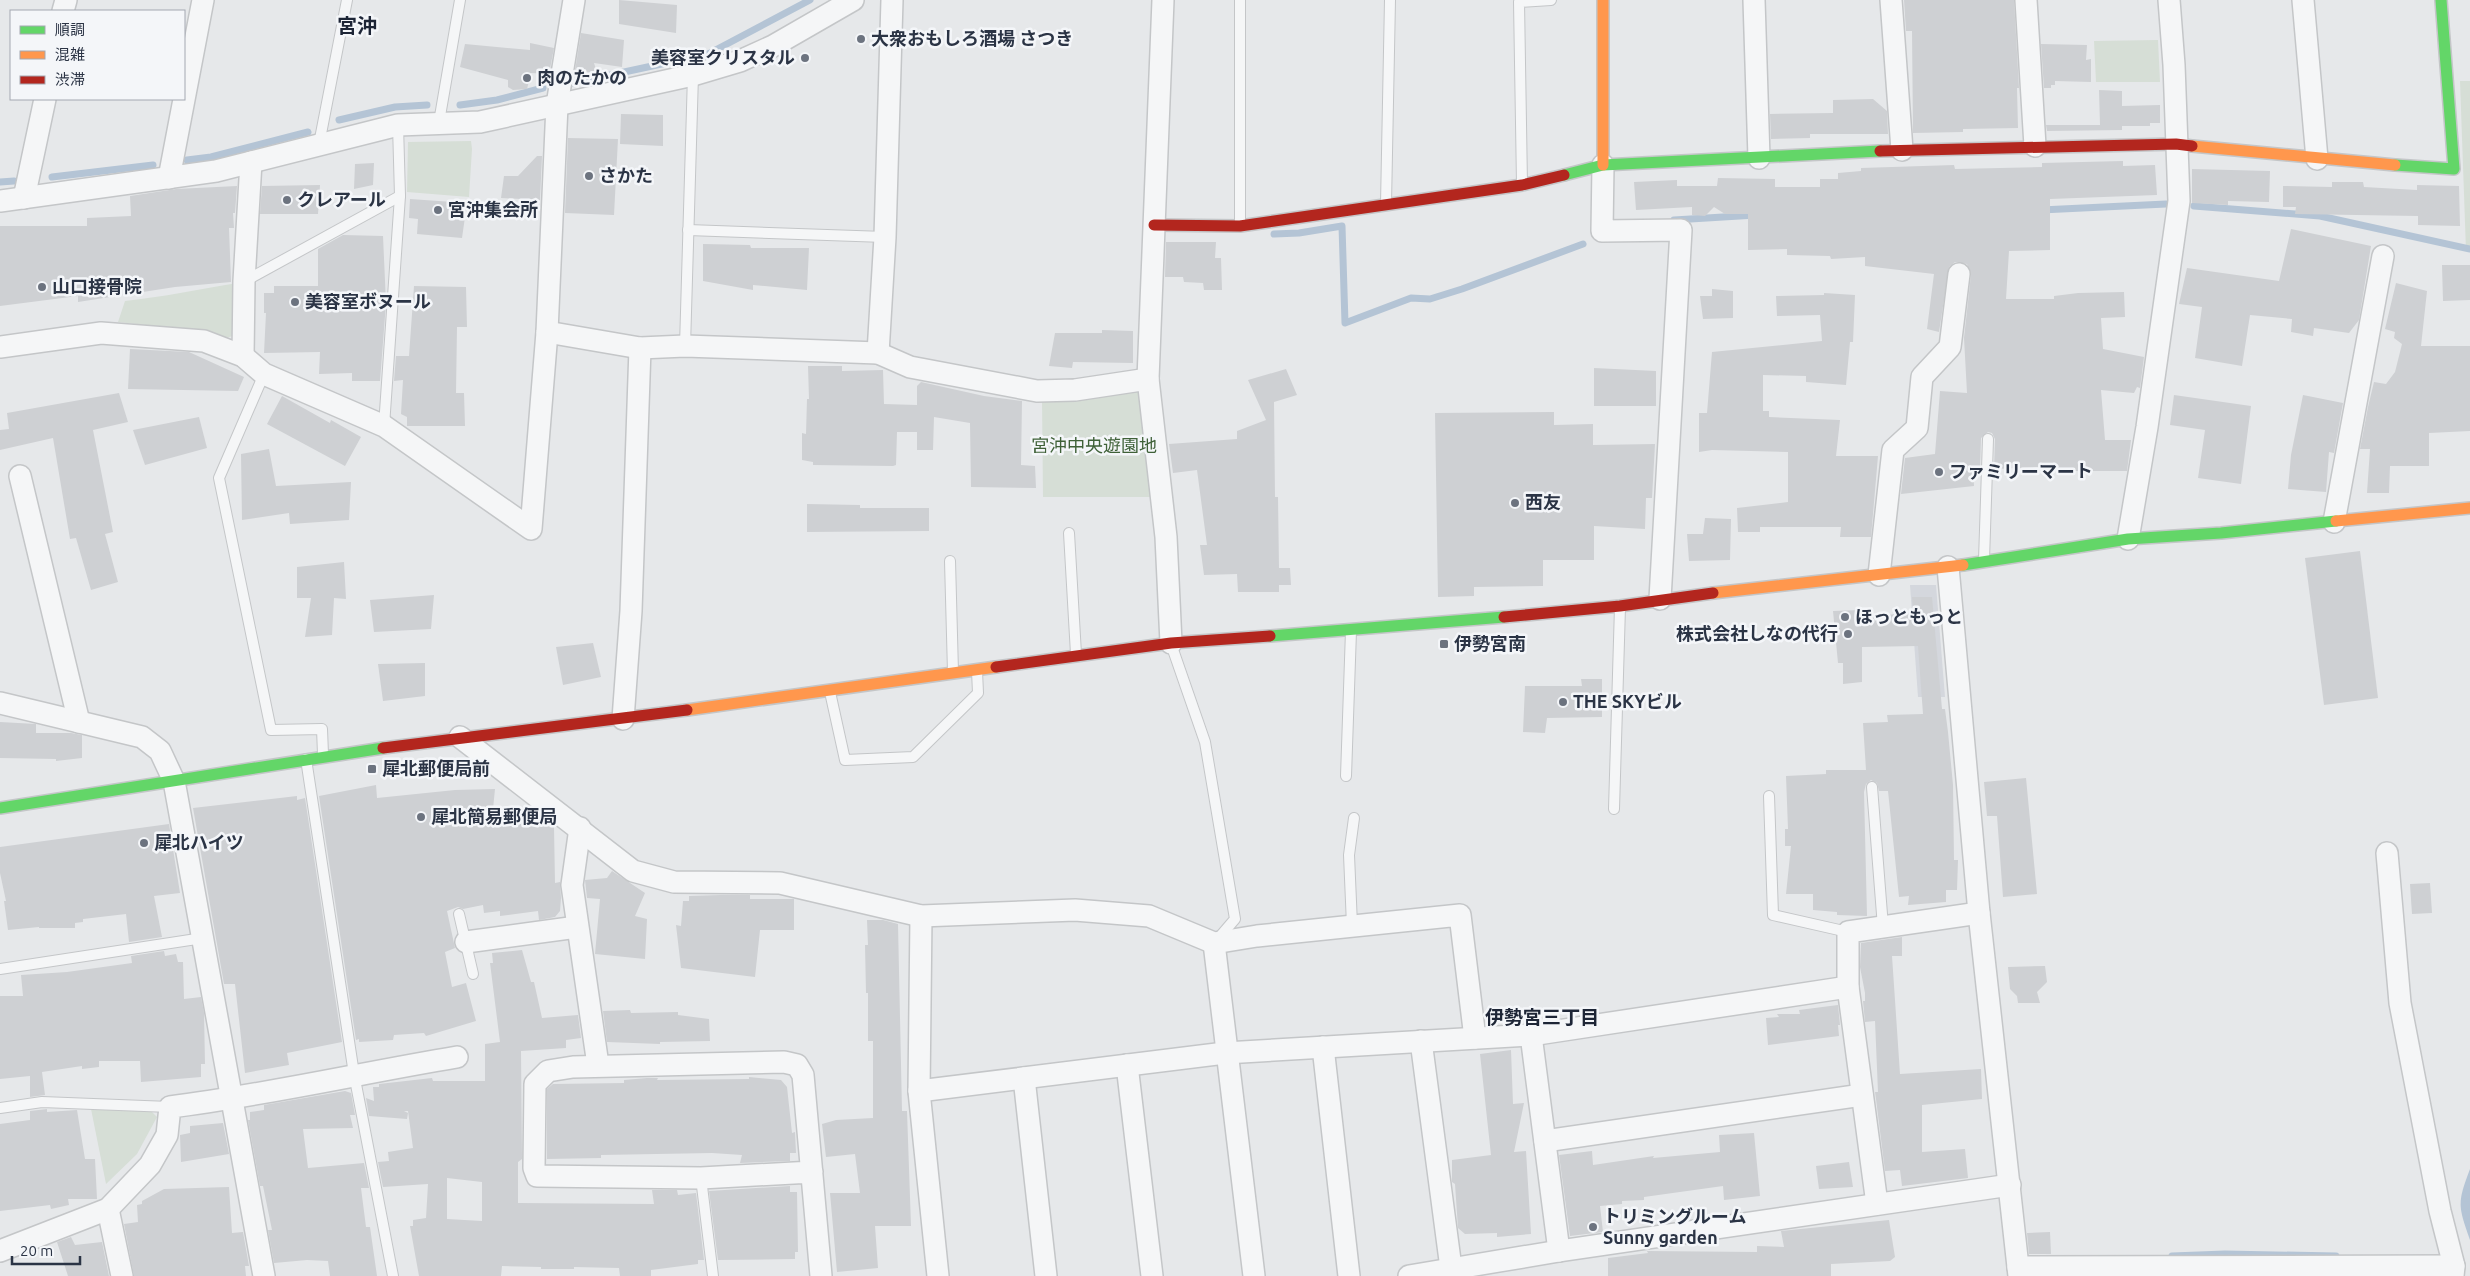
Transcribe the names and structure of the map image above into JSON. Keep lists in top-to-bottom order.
{
  "districts": ["宮沖", "伊勢宮三丁目"],
  "parks": ["宮沖中央遊園地"],
  "places": {
    "other": [
      "大衆おもしろ酒場 さつき",
      "美容室クリスタル",
      "肉のたかの",
      "さかた",
      "クレアール",
      "宮沖集会所",
      "山口接骨院",
      "美容室ボヌール",
      "ファミリーマート",
      "西友",
      "ほっともっと",
      "株式会社しなの代行",
      "THE SKYビル",
      "犀北簡易郵便局",
      "犀北ハイツ",
      "トリミングルーム Sunny garden"
    ],
    "transit": ["伊勢宮南", "犀北郵便局前"]
  },
  "legend": ["順調", "混雑", "渋滞"],
  "scale_bar": "20 m"
}
